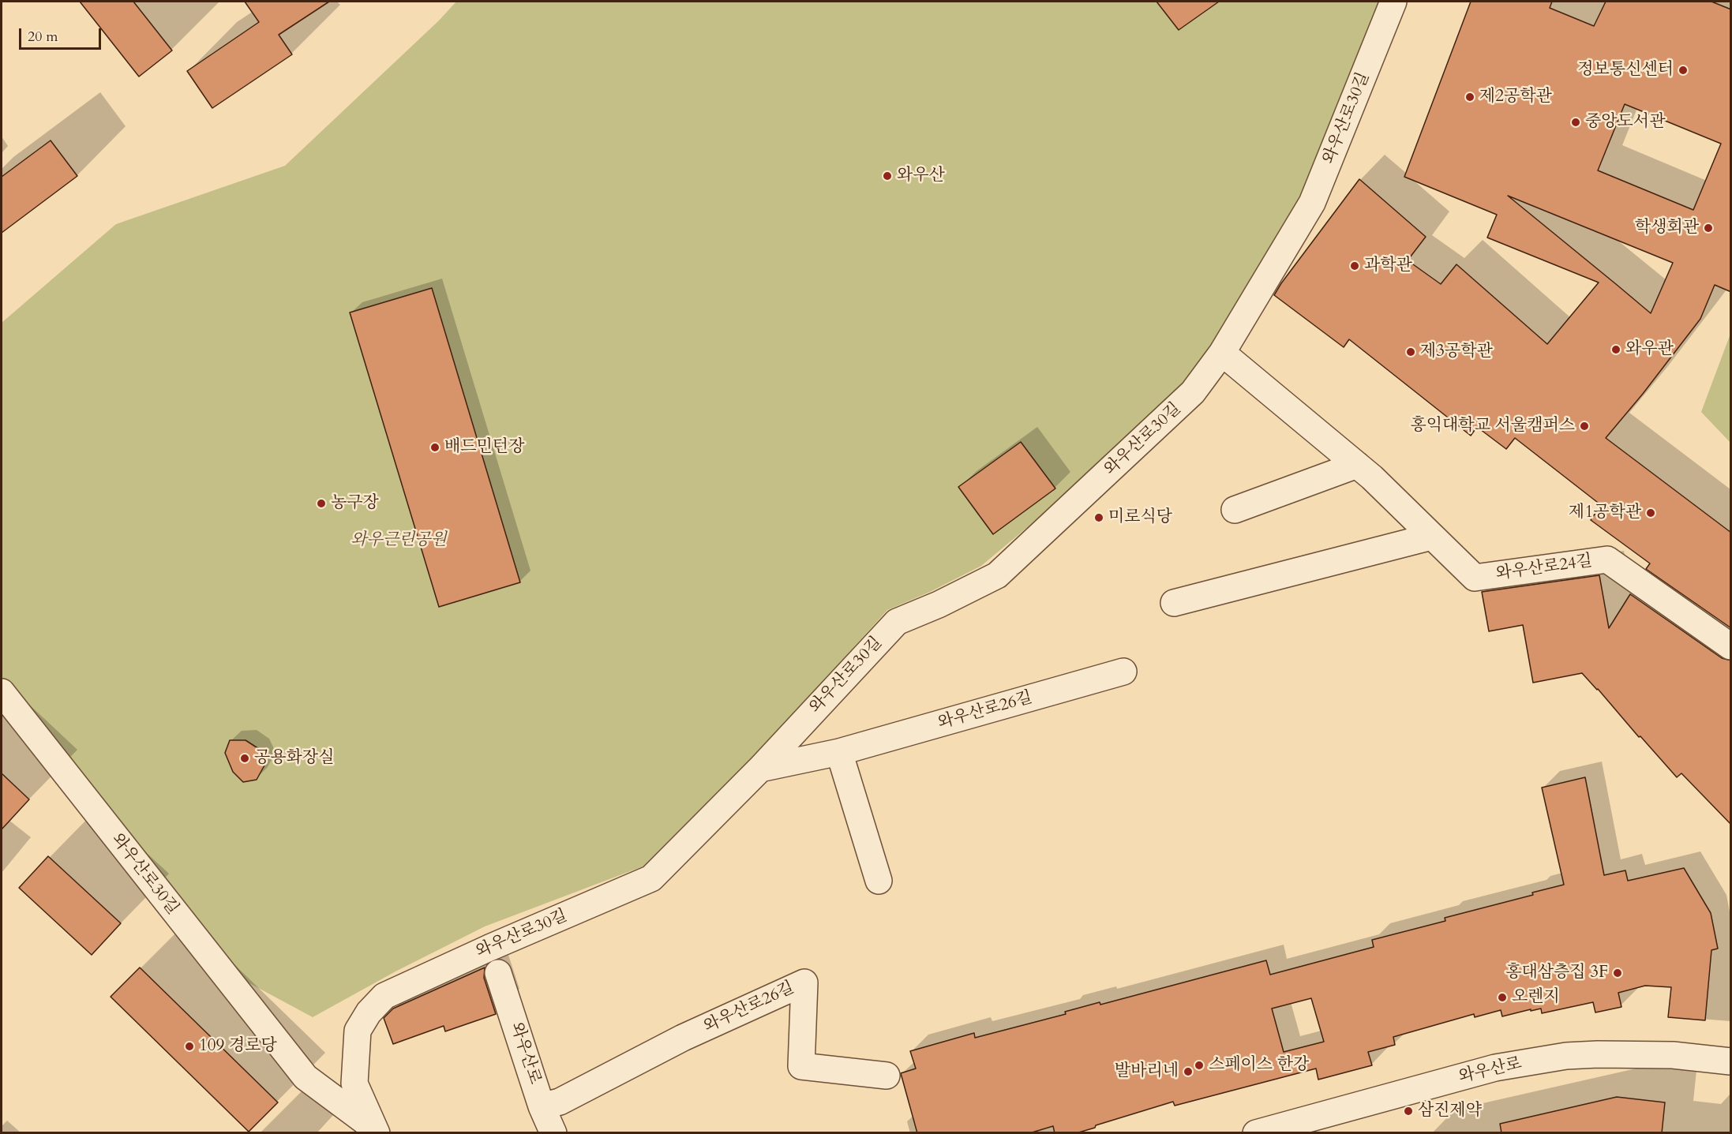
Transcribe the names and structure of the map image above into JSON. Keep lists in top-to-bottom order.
{
  "streets": {
    "street": [
      "와우산로30길",
      "와우산로24길",
      "와우산로26길",
      "와우산로"
    ]
  },
  "crossings": [
    ["와우산로30길", "와우산로24길"],
    ["와우산로26길", "와우산로"]
  ],
  "parks": ["와우근린공원"],
  "places": [
    "정보통신센터",
    "제2공학관",
    "중앙도서관",
    "와우산",
    "학생회관",
    "과학관",
    "와우관",
    "제3공학관",
    "홍익대학교 서울캠퍼스",
    "배드민턴장",
    "농구장",
    "제1공학관",
    "미로식당",
    "공용화장실",
    "홍대삼층집 3F",
    "오렌지",
    "109 경로당",
    "스페이스 한강",
    "발바리네",
    "삼진제약"
  ],
  "scale_bar": "20 m"
}
